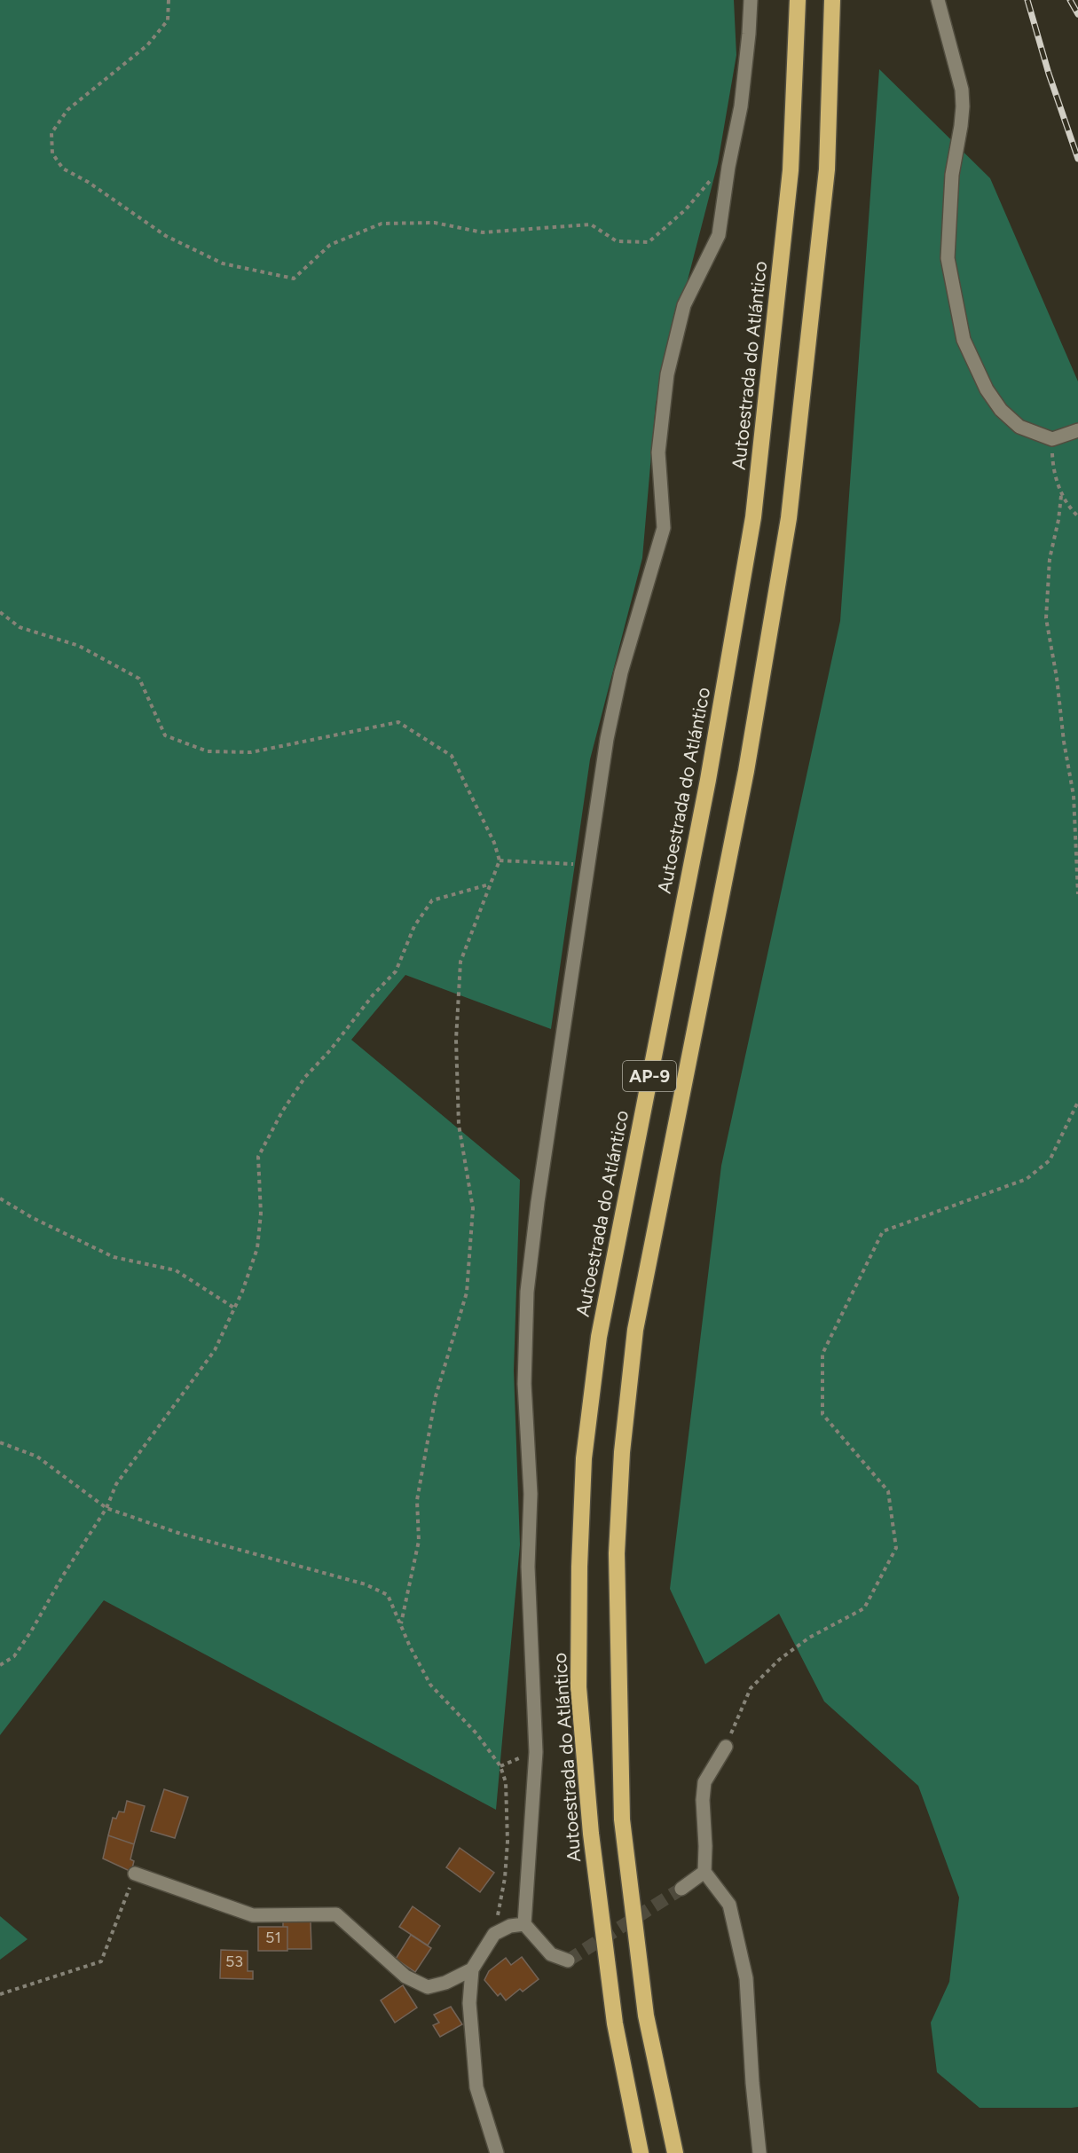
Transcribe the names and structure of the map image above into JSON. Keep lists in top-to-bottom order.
{
  "streets": {
    "highway": ["Autoestrada do Atlántico", "AP-9"]
  },
  "house_numbers": ["51", "53"]
}
